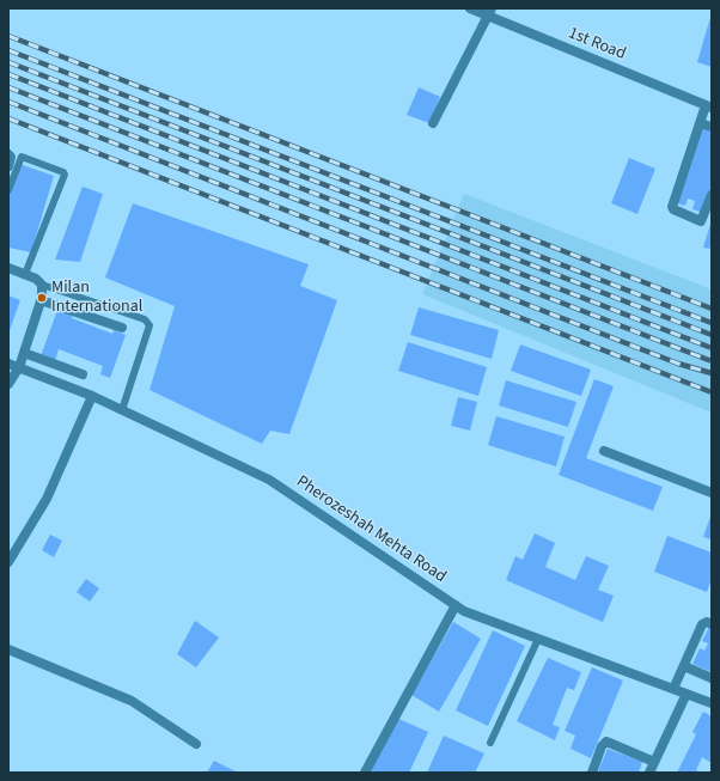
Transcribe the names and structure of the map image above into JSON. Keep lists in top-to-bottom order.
{
  "streets": {
    "street": ["1st Road", "Pherozeshah Mehta Road"]
  },
  "places": ["Milan International"]
}
